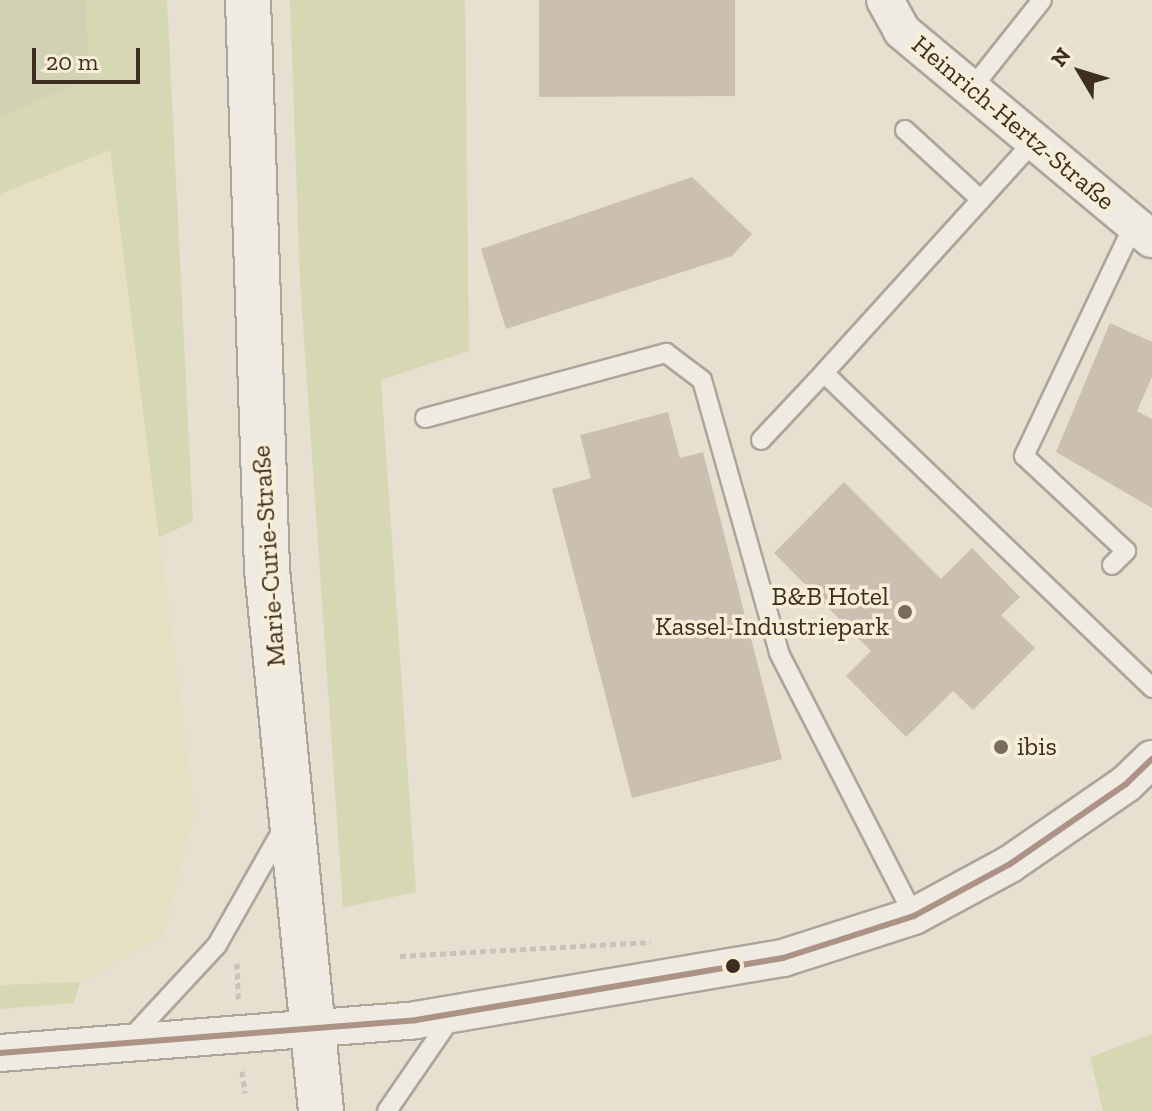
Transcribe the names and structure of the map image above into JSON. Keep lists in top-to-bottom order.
{
  "streets": {
    "main road": ["Marie-Curie-Straße"],
    "street": ["Heinrich-Hertz-Straße"]
  },
  "places": ["B&B Hotel Kassel-Industriepark", "ibis"],
  "scale_bar": "20 m",
  "north": "top left"
}
